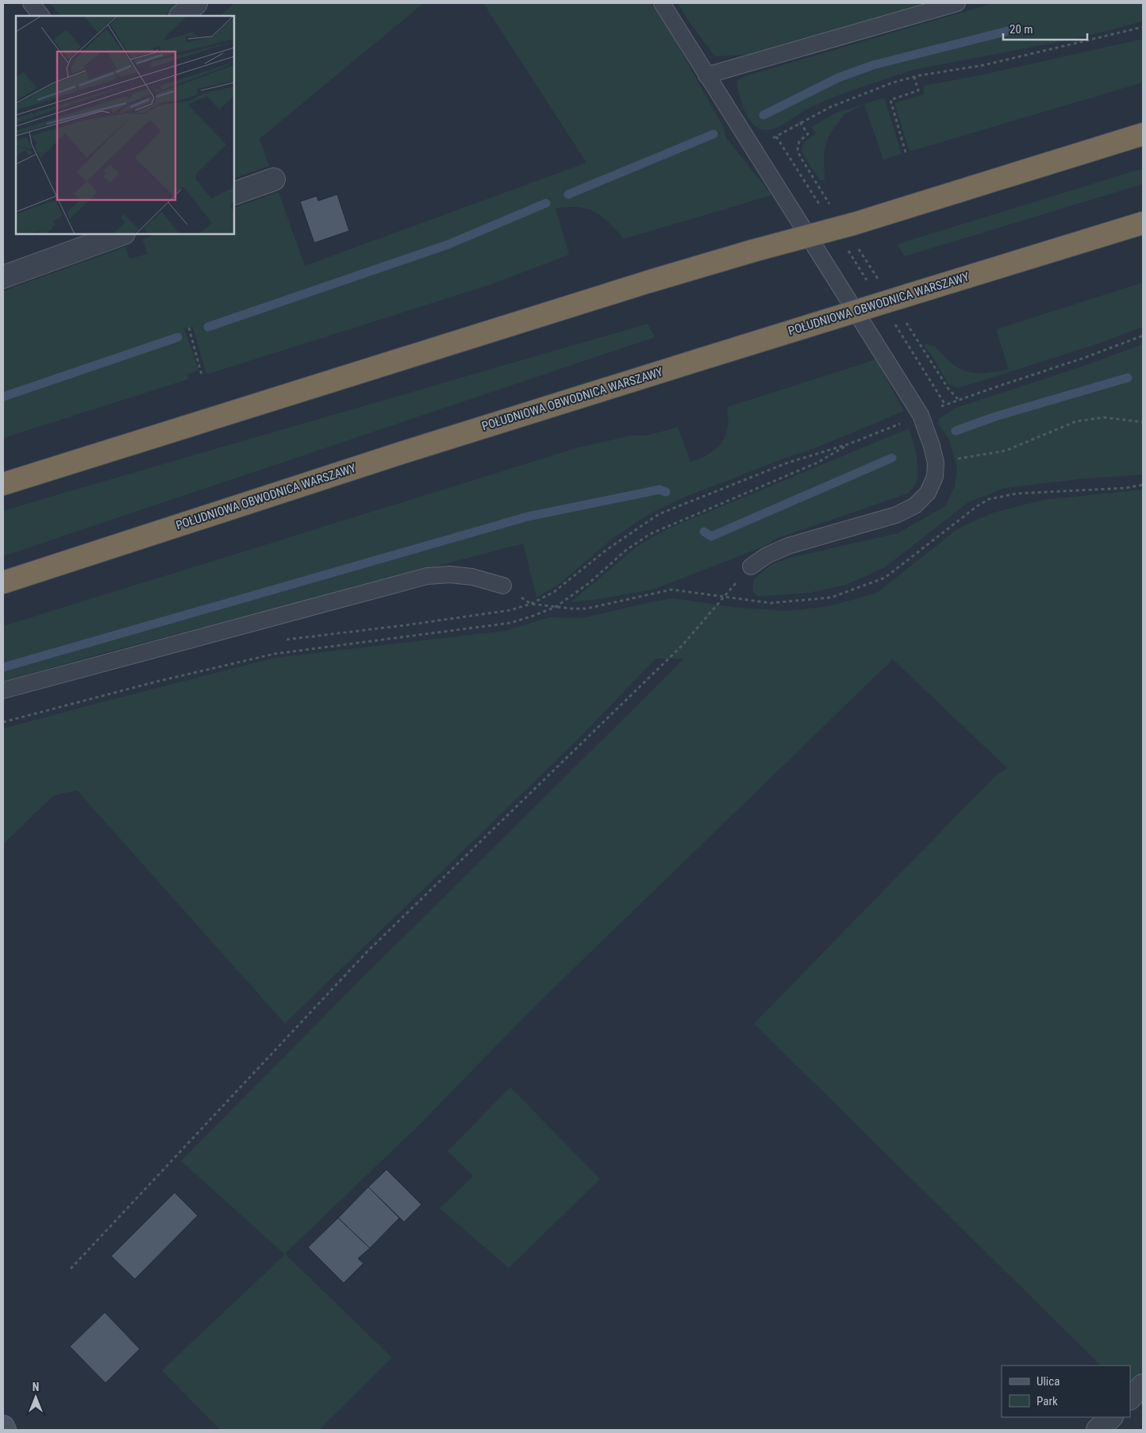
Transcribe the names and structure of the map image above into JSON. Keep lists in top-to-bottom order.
{
  "streets": {
    "highway": ["POŁUDNIOWA OBWODNICA WARSZAWY"]
  },
  "legend": ["Ulica", "Park"],
  "scale_bar": "20 m",
  "north": "top"
}
